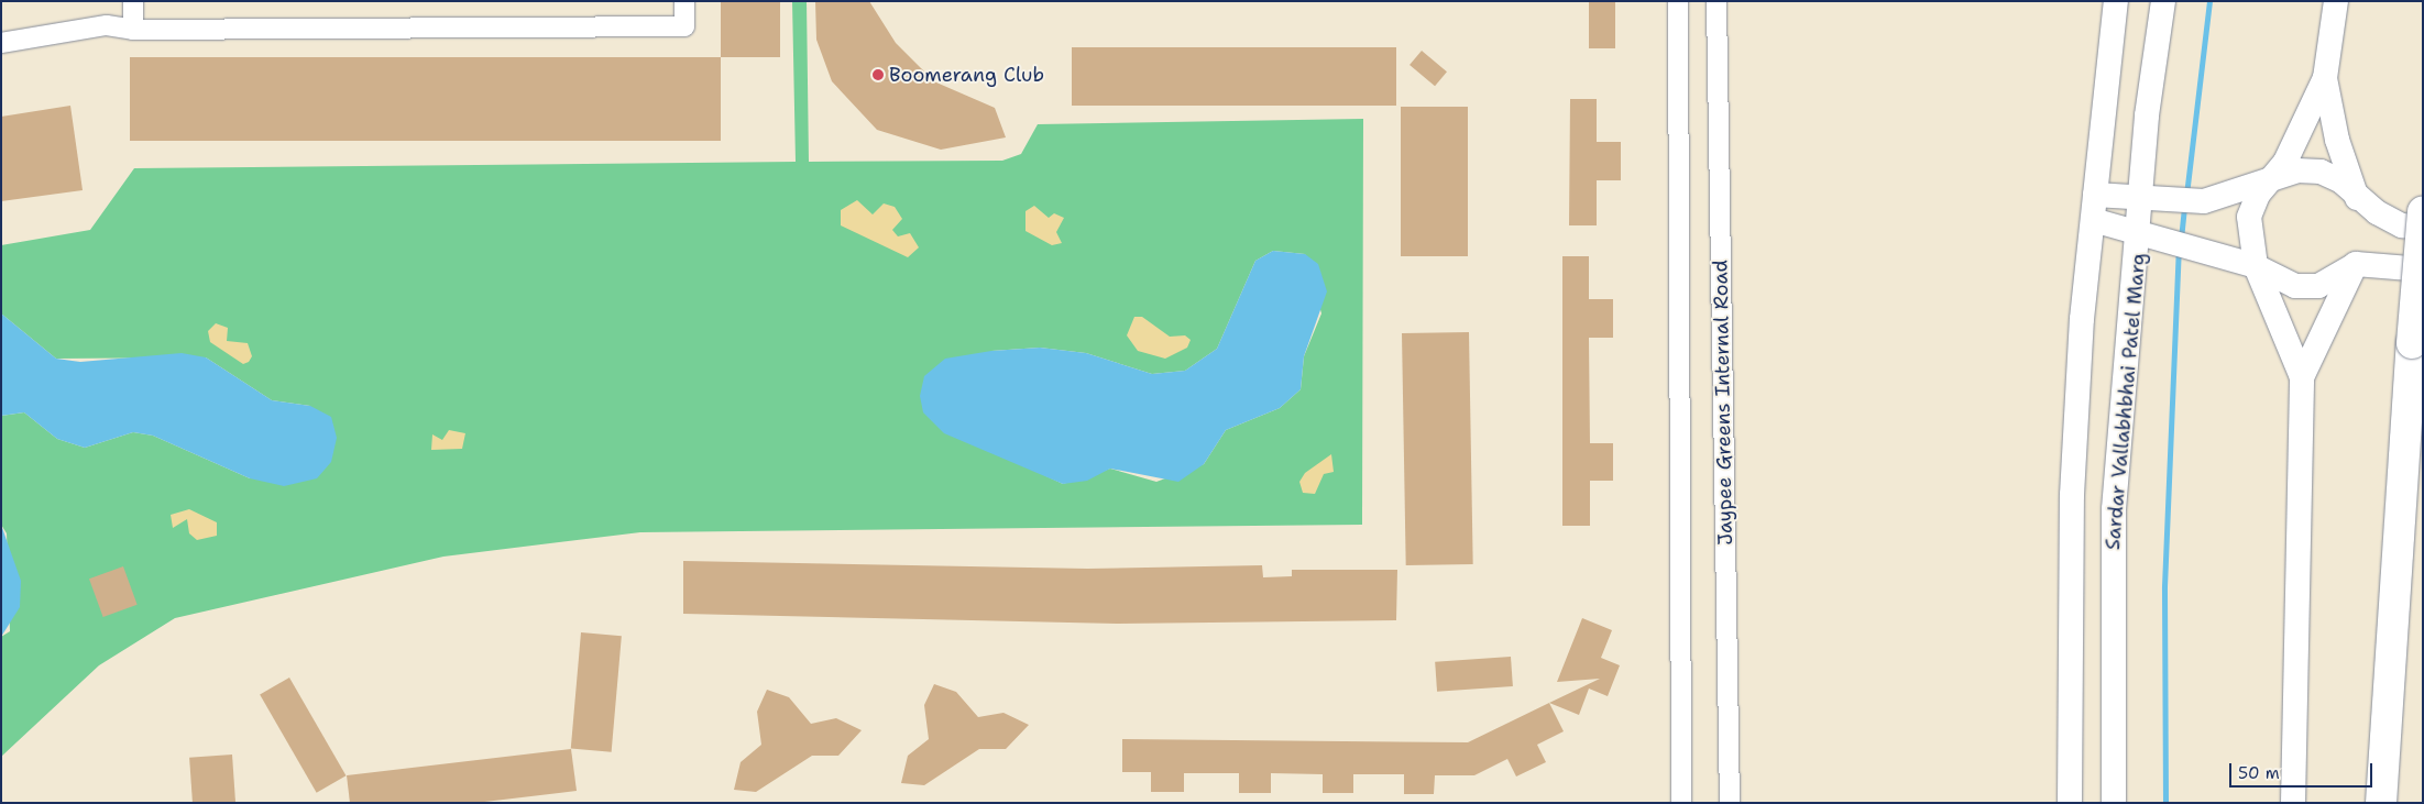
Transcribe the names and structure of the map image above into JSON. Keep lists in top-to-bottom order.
{
  "streets": {
    "street": ["Sardar Vallabhbhai Patel Marg", "Jaypee Greens Internal Road"]
  },
  "places": ["Boomerang Club"],
  "scale_bar": "50 m"
}
